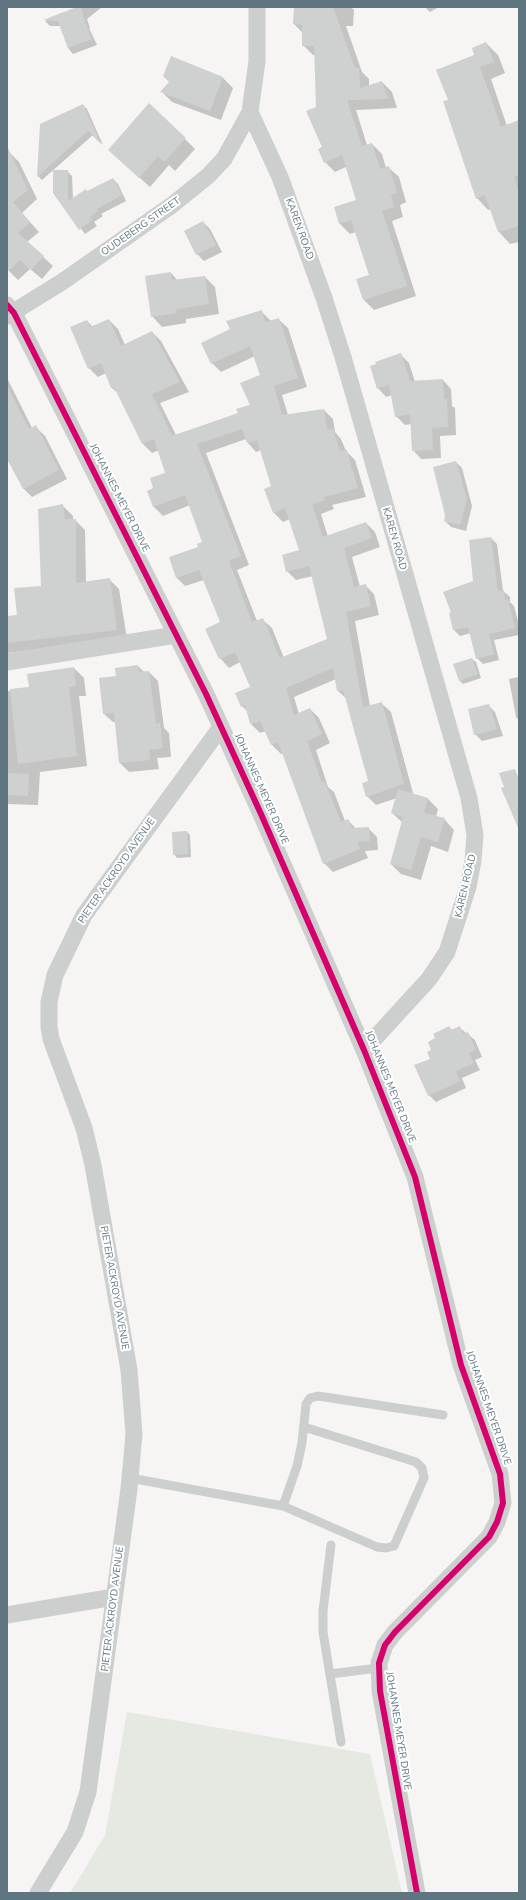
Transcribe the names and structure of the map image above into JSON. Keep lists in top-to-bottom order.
{
  "streets": {
    "street": [
      "OUDEBERG STREET",
      "KAREN ROAD",
      "JOHANNES MEYER DRIVE",
      "PIETER ACKROYD AVENUE"
    ]
  },
  "crossings": [
    ["OUDEBERG STREET", "KAREN ROAD"],
    ["OUDEBERG STREET", "JOHANNES MEYER DRIVE"],
    ["KAREN ROAD", "JOHANNES MEYER DRIVE"],
    ["JOHANNES MEYER DRIVE", "PIETER ACKROYD AVENUE"]
  ]
}
